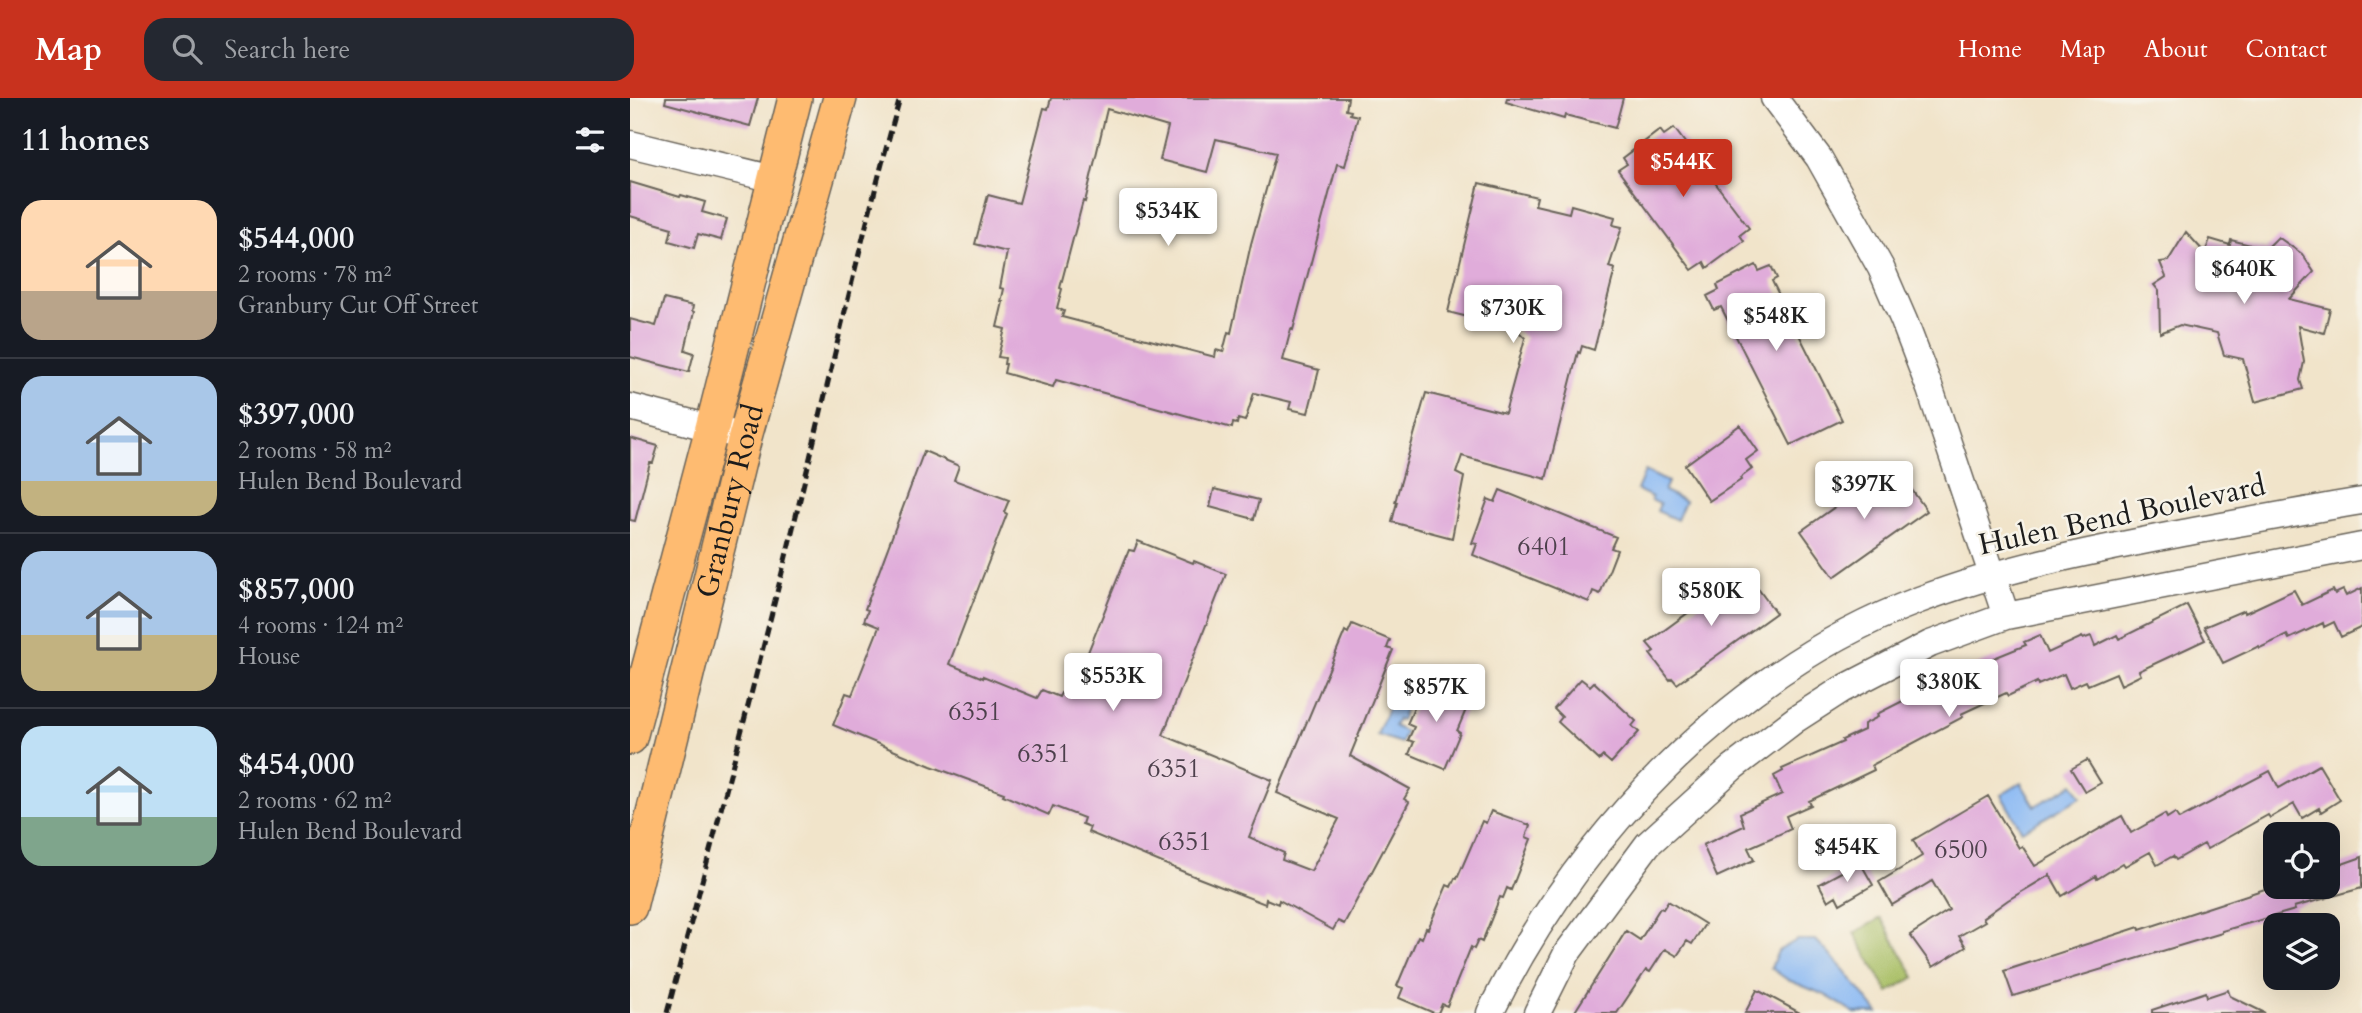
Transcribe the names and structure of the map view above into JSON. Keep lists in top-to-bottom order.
{
  "streets": {
    "main road": ["Granbury Road"],
    "street": ["Hulen Bend Boulevard"]
  },
  "house_numbers": [
    "6401",
    "6351",
    "6351",
    "6351",
    "6351",
    "6500"
  ],
  "page": {
    "header": "Map",
    "search": "Search here",
    "nav": [
      "Home",
      "Map",
      "About",
      "Contact"
    ],
    "heading": "11 homes",
    "price": [
      "$544K",
      "$534K",
      "$640K",
      "$730K",
      "$548K",
      "$397K",
      "$580K",
      "$553K",
      "$380K",
      "$857K",
      "$454K"
    ],
    "list": [
      {
        "name": "$544,000",
        "note": "2 rooms · 78 m² · Granbury Cut Off Street"
      },
      {
        "name": "$397,000",
        "note": "2 rooms · 58 m² · Hulen Bend Boulevard"
      },
      {
        "name": "$857,000",
        "note": "4 rooms · 124 m² · House"
      },
      {
        "name": "$454,000",
        "note": "2 rooms · 62 m² · Hulen Bend Boulevard"
      }
    ]
  }
}
